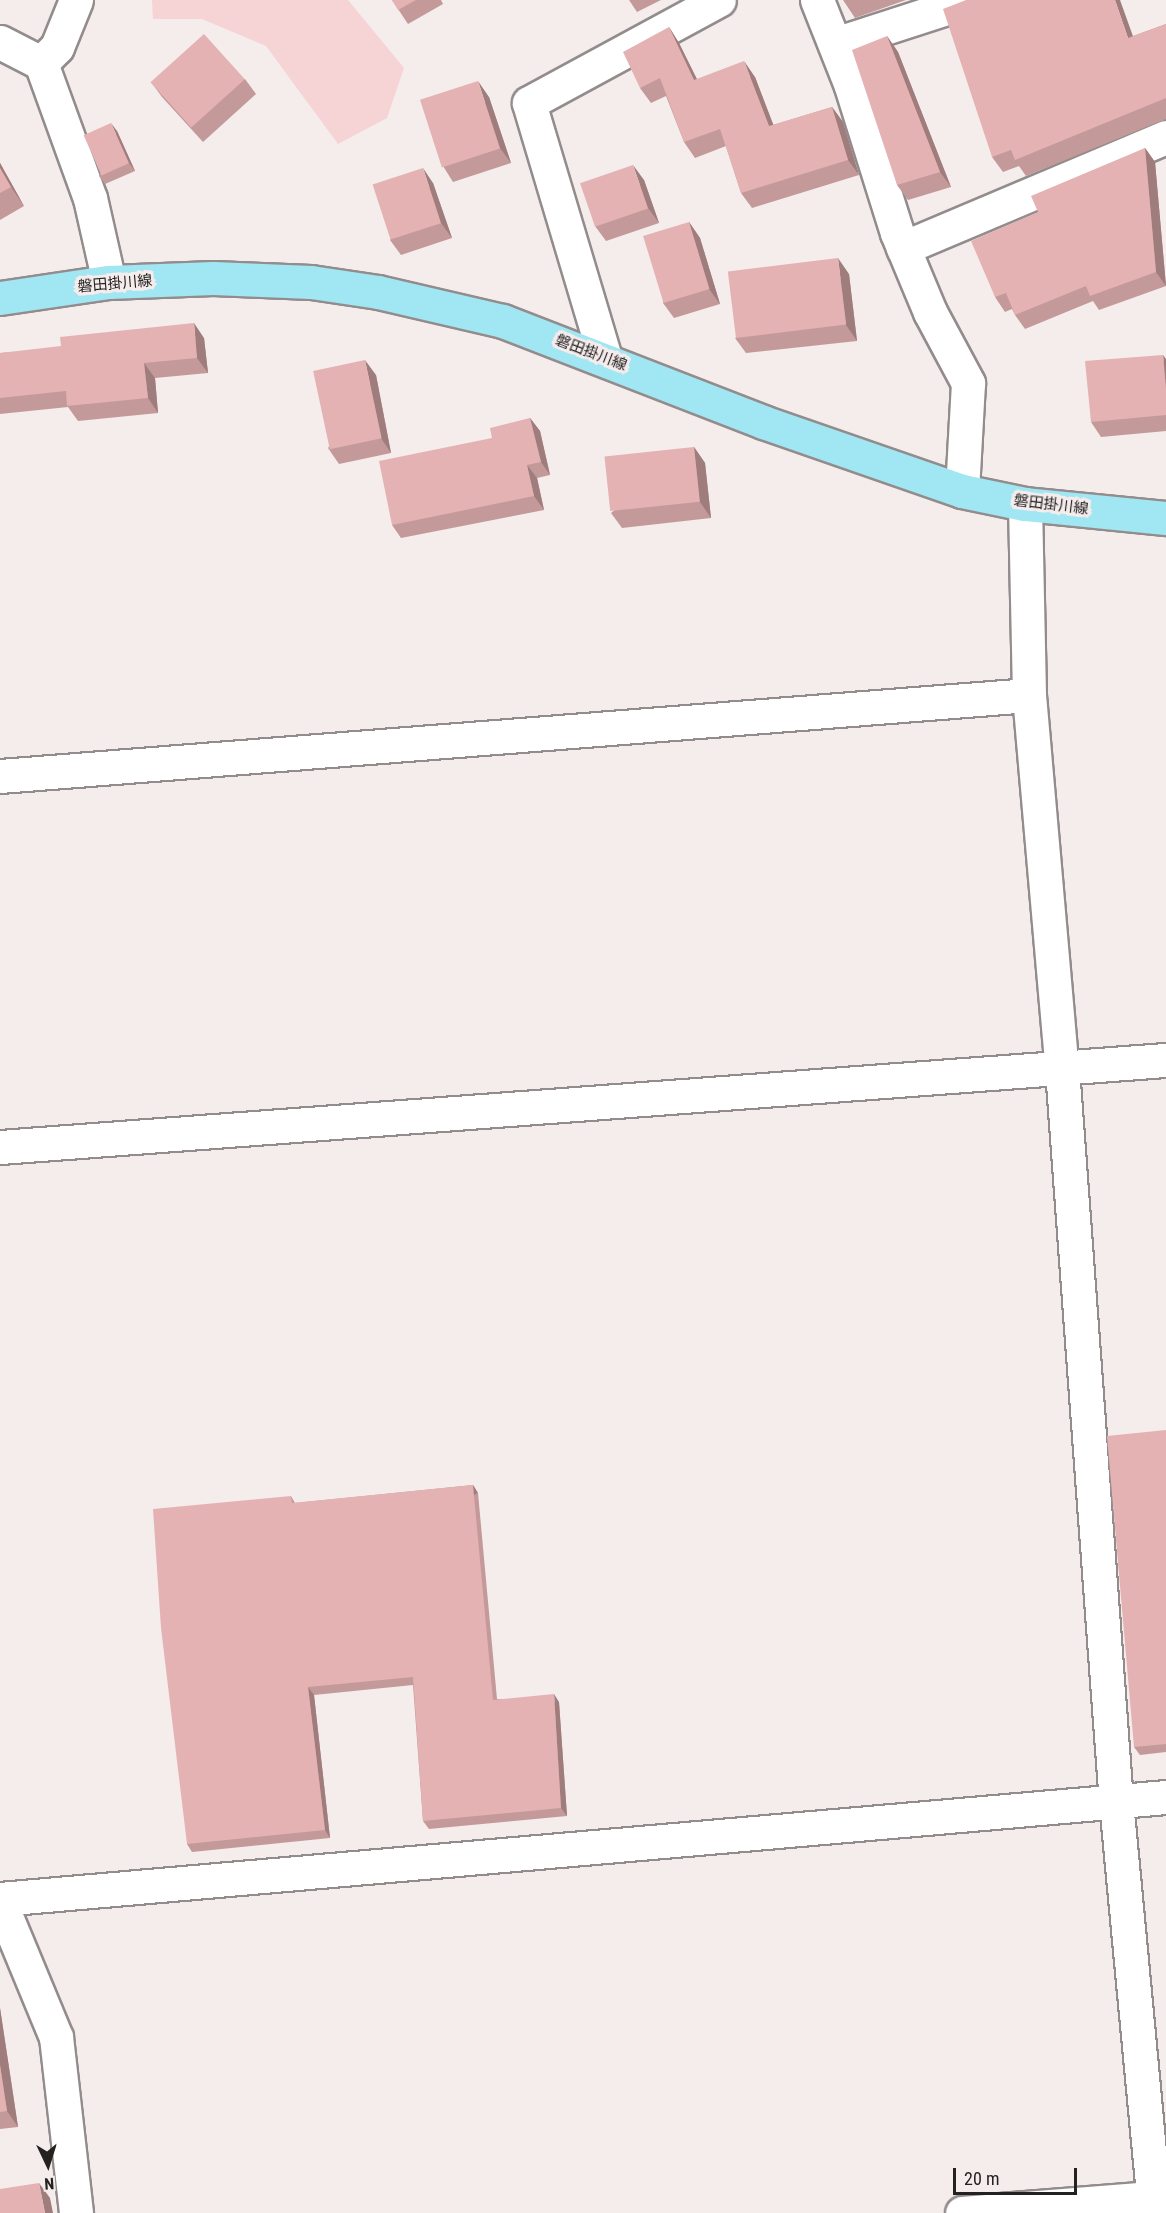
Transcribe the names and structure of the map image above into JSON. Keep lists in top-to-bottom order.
{
  "streets": {
    "main road": ["磐田掛川線"]
  },
  "scale_bar": "20 m",
  "north": "bottom"
}
